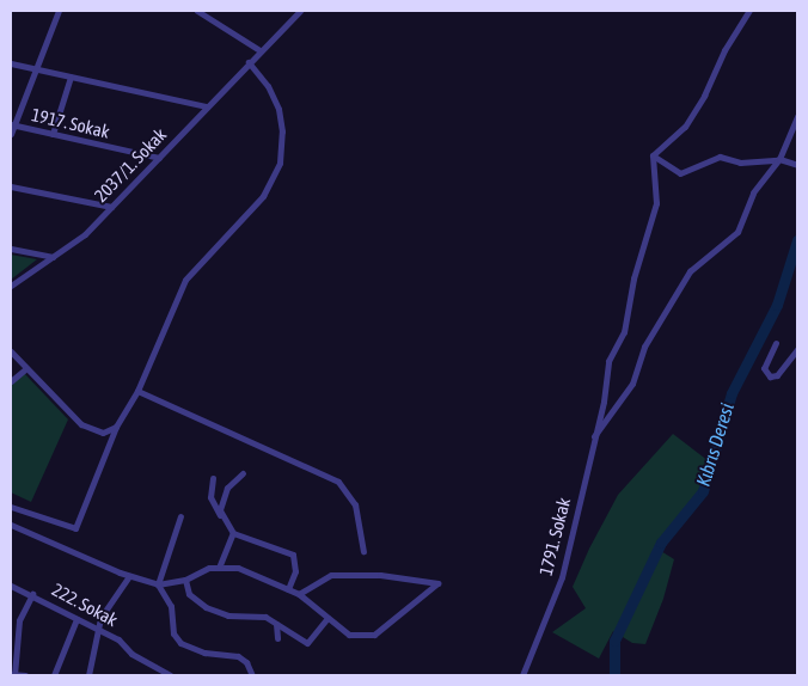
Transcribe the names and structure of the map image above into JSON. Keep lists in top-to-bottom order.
{
  "streets": {
    "street": [
      "1917. Sokak",
      "2037/1. Sokak",
      "1791. Sokak",
      "222. Sokak"
    ]
  },
  "crossings": [
    ["1917. Sokak", "2037/1. Sokak"]
  ],
  "water": ["Kıbrıs Deresi"]
}
